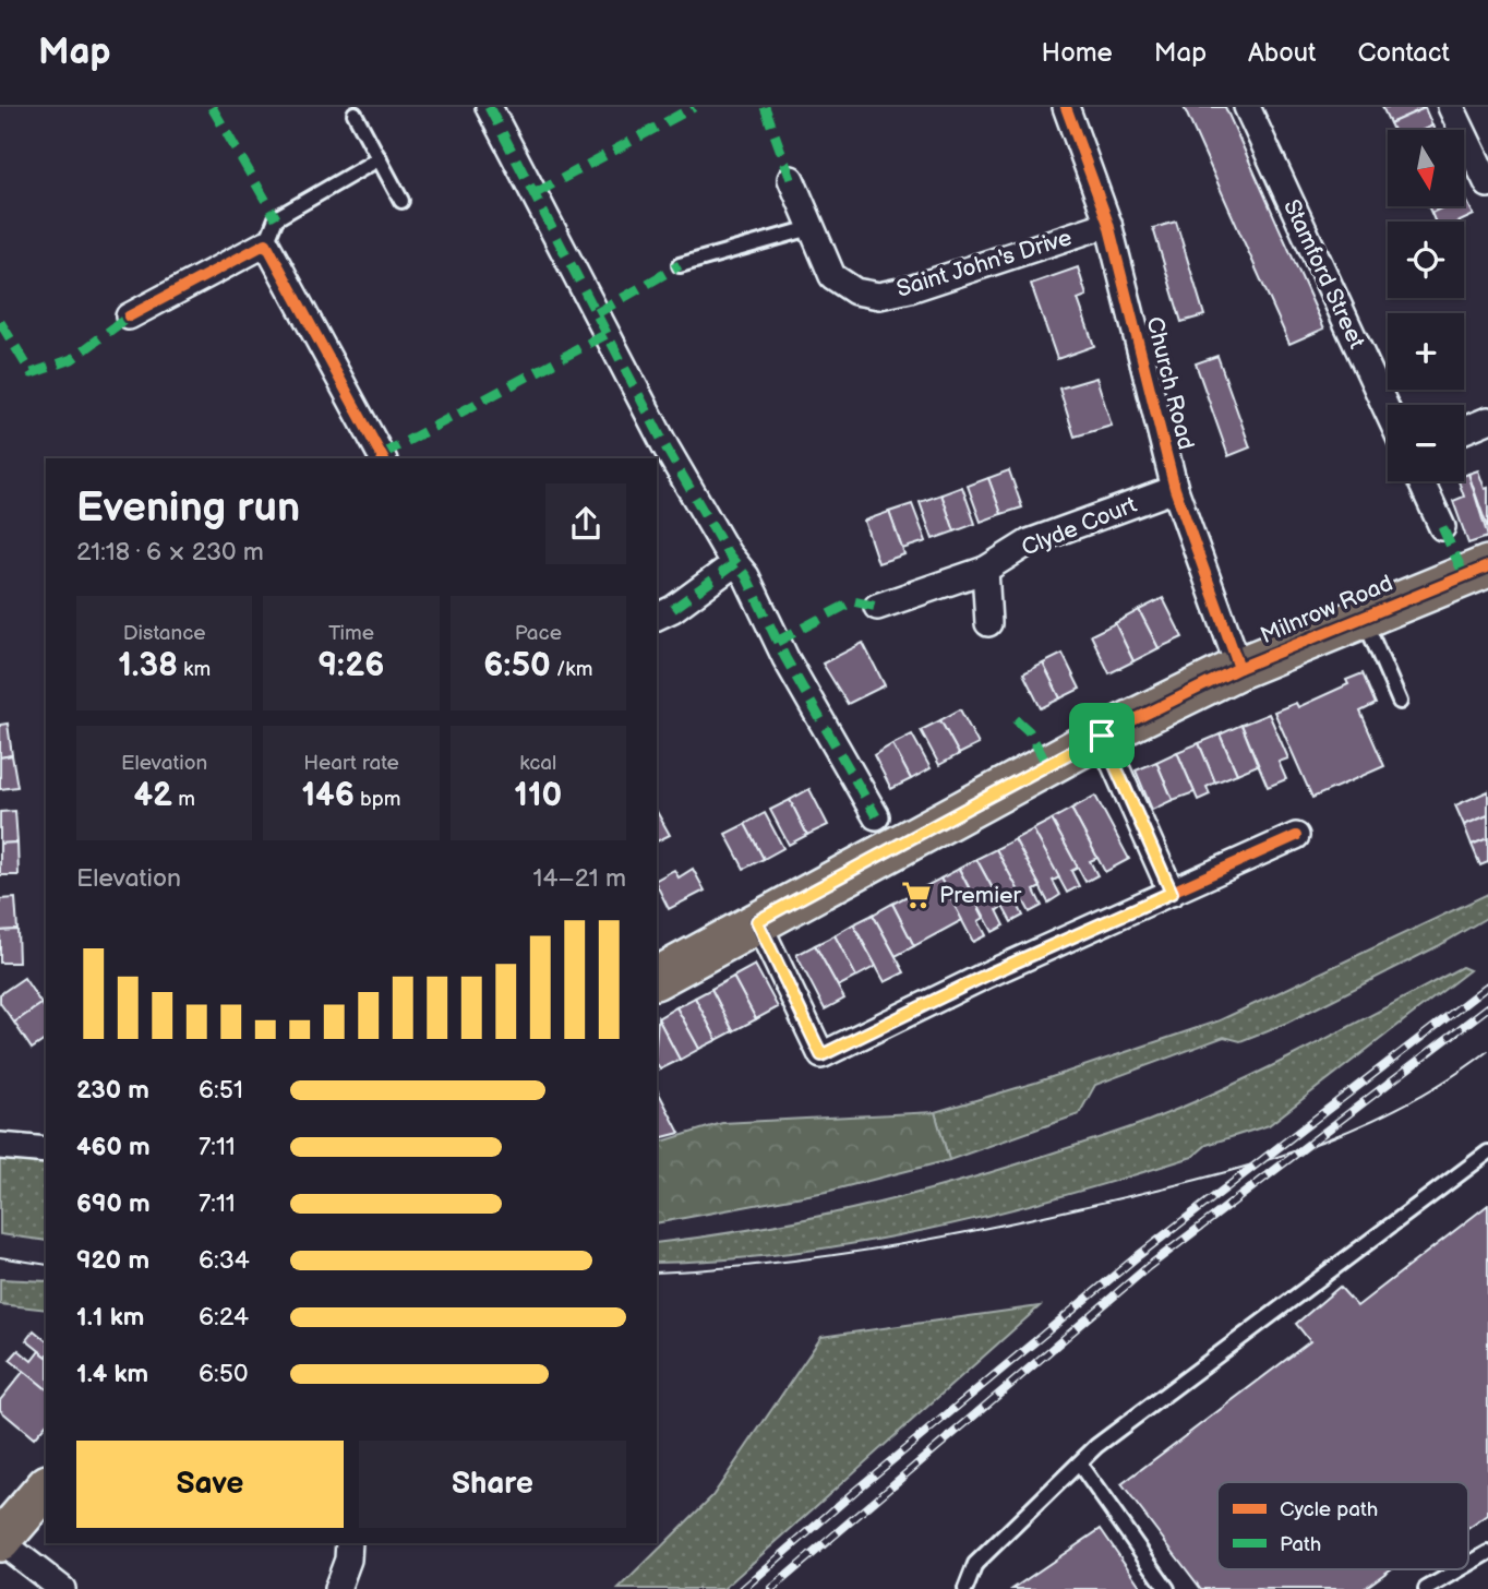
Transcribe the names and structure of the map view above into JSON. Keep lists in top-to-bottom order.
{
  "streets": {
    "main road": ["Milnrow Road"],
    "street": [
      "Saint John's Drive",
      "Stamford Street",
      "Church Road",
      "Clyde Court"
    ]
  },
  "crossings": [
    ["Saint John's Drive", "Church Road"],
    ["Church Road", "Clyde Court"],
    ["Church Road", "Milnrow Road"]
  ],
  "places": {
    "supermarket": ["Premier"]
  },
  "legend": ["Cycle path", "Path"],
  "north": "bottom",
  "page": {
    "header": "Map",
    "nav": [
      "Home",
      "Map",
      "About",
      "Contact"
    ],
    "map_buttons": ["+", "−"],
    "heading": ["Evening run", "21:18 · 6 × 230 m"],
    "stats": [
      ["Distance", "1.38 km"],
      ["Time", "9:26"],
      ["Pace", "6:50 /km"],
      ["Elevation", "42 m"],
      ["Heart rate", "146 bpm"],
      ["kcal", "110"]
    ],
    "chart": ["Elevation", "14–21 m"],
    "list": [
      {
        "name": "230 m",
        "note": "6:51"
      },
      {
        "name": "460 m",
        "note": "7:11"
      },
      {
        "name": "690 m",
        "note": "7:11"
      },
      {
        "name": "920 m",
        "note": "6:34"
      },
      {
        "name": "1.1 km",
        "note": "6:24"
      },
      {
        "name": "1.4 km",
        "note": "6:50"
      }
    ],
    "buttons": ["Save", "Share"]
  }
}
